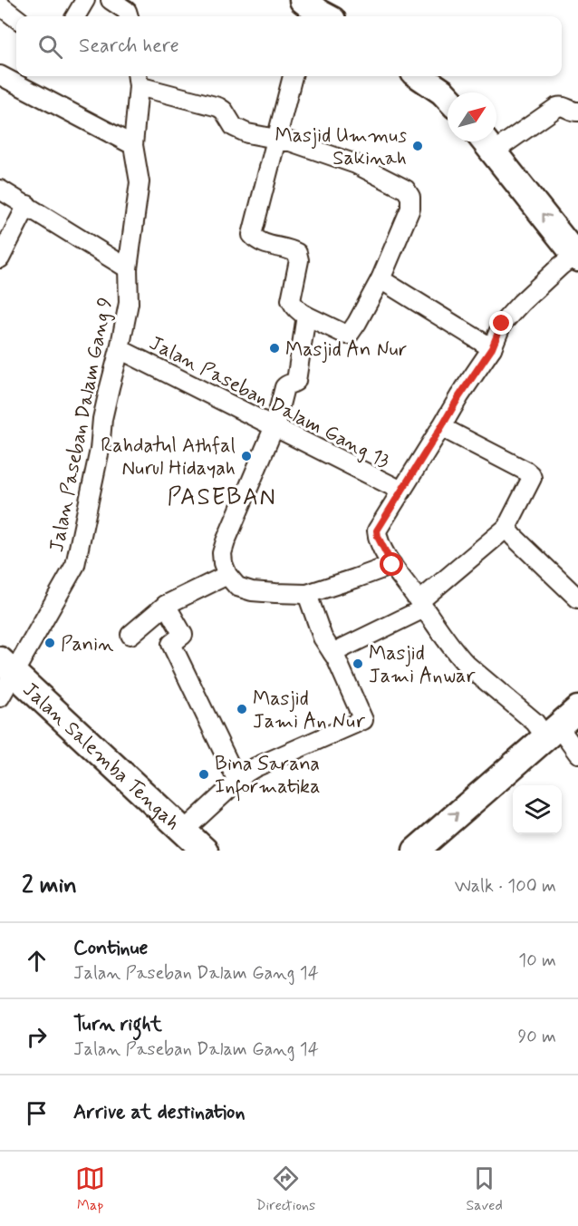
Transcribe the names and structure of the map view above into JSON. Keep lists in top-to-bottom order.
{
  "streets": {
    "main road": ["Jalan Salemba Tengah"],
    "street": ["Jalan Paseban Dalam Gang 13", "Jalan Paseban Dalam Gang 9"]
  },
  "crossings": [
    ["Jalan Paseban Dalam Gang 13", "Jalan Paseban Dalam Gang 9"],
    ["Jalan Paseban Dalam Gang 9", "Jalan Salemba Tengah"]
  ],
  "districts": ["PASEBAN"],
  "places": [
    "Masjid Ummus Sakinah",
    "Masjid An Nur",
    "Rahdatul Athfal Nurul Hidayah",
    "Panin",
    "Masjid Jami Anwar",
    "Masjid Jami An Nur",
    "Bina Sarana Informatika"
  ],
  "north": "top right",
  "page": {
    "search": "Search here",
    "heading": ["2 min", "Walk · 100 m"],
    "list": [
      ["Continue", "Jalan Paseban Dalam Gang 14", "10 m"],
      ["Turn right", "Jalan Paseban Dalam Gang 14", "90 m"],
      "Arrive at destination"
    ],
    "nav": ["Map", "Directions", "Saved"]
  }
}
